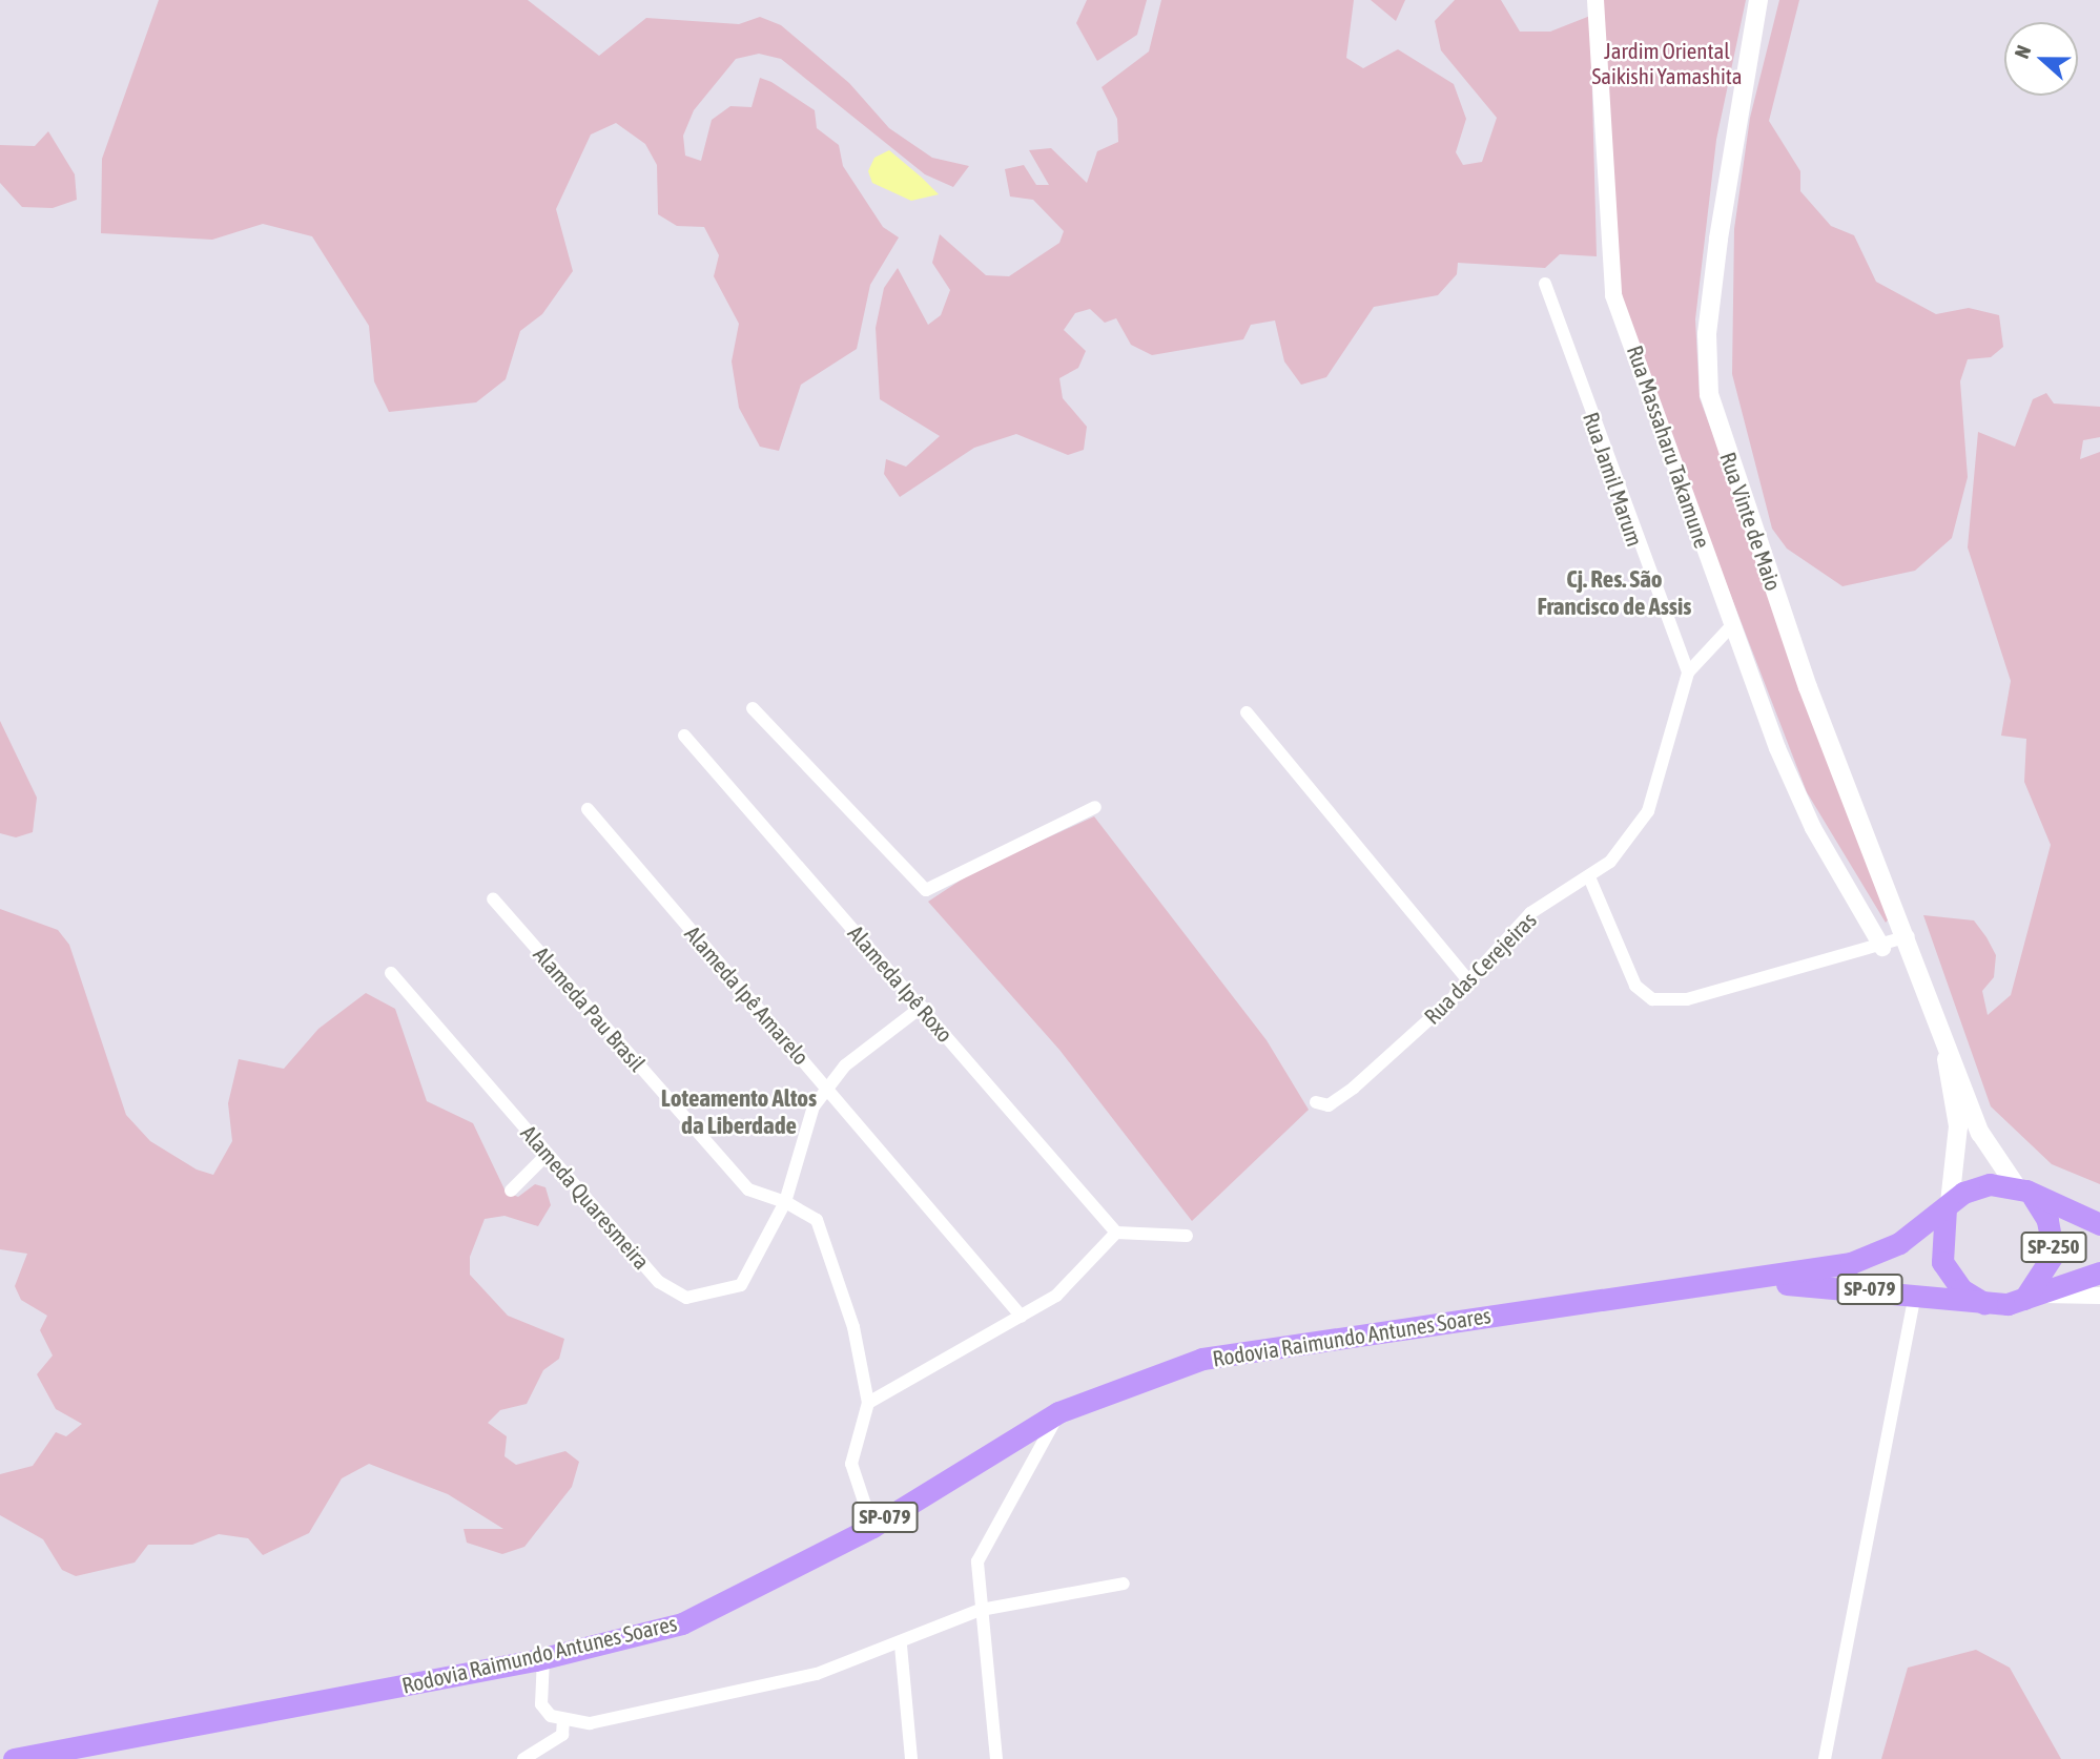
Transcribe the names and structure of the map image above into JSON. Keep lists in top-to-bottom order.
{
  "streets": {
    "highway": ["SP-250", "SP-079", "Rodovia Raimundo Antunes Soares"],
    "main road": ["Rua Vinte de Maio"],
    "street": [
      "Rua Massaharu Takamune",
      "Rua Jamil Marum",
      "Rua das Cerejeiras",
      "Alameda Ipê Roxo",
      "Alameda Ipê Amarelo",
      "Alameda Pau Brasil",
      "Alameda Quaresmeira"
    ]
  },
  "crossings": [
    ["Rua Massaharu Takamune", "Rua das Cerejeiras"],
    ["Rua Jamil Marum", "Rua das Cerejeiras"],
    ["Rua Vinte de Maio", "SP-250"],
    ["Rua Vinte de Maio", "SP-079"],
    ["Alameda Ipê Roxo", "Alameda Quaresmeira"],
    ["Alameda Ipê Amarelo", "Alameda Quaresmeira"],
    ["Alameda Pau Brasil", "Alameda Quaresmeira"],
    ["SP-250", "SP-079"],
    ["SP-079", "Rodovia Raimundo Antunes Soares"]
  ],
  "districts": ["Cj. Res. São Francisco de Assis", "Loteamento Altos da Liberdade"],
  "parks": ["Jardim Oriental Saikishi Yamashita"],
  "north": "left"
}
